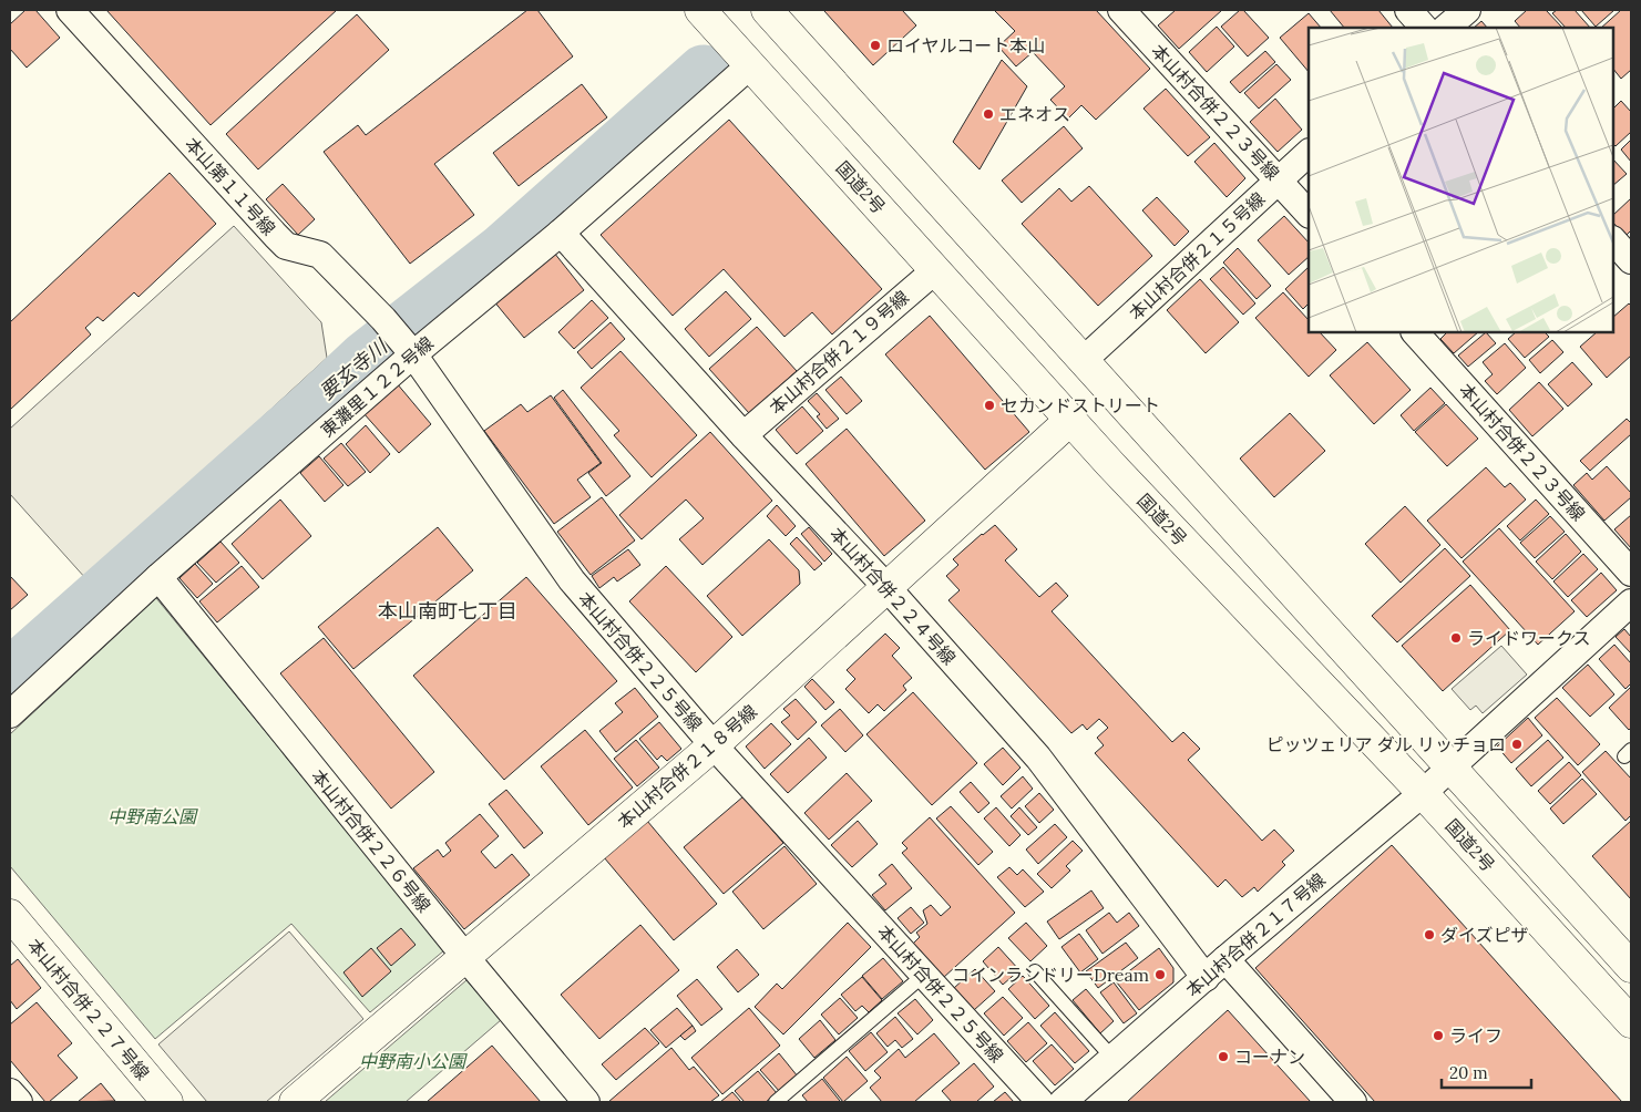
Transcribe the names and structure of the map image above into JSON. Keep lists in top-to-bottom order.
{
  "streets": {
    "main road": ["国道2号", "本山村合併２１８号線", "本山村合併２２７号線"],
    "street": [
      "本山村合併２２３号線",
      "本山第１１号線",
      "本山村合併２１５号線",
      "本山村合併２１９号線",
      "東灘里１２２号線",
      "本山村合併２２４号線",
      "本山村合併２２５号線",
      "本山村合併２２６号線",
      "本山村合併２１７号線"
    ]
  },
  "crossings": [
    ["本山村合併２２３号線", "本山村合併２１５号線"],
    ["本山第１１号線", "東灘里１２２号線"],
    ["本山第１１号線", "本山村合併２２５号線"],
    ["国道2号", "本山村合併２１５号線"],
    ["国道2号", "本山村合併２１９号線"],
    ["国道2号", "東灘里１２２号線"],
    ["国道2号", "本山村合併２１８号線"],
    ["国道2号", "本山村合併２１７号線"],
    ["本山村合併２１９号線", "本山村合併２２４号線"],
    ["東灘里１２２号線", "本山村合併２２４号線"],
    ["東灘里１２２号線", "本山村合併２２５号線"],
    ["東灘里１２２号線", "本山村合併２２６号線"],
    ["本山村合併２２４号線", "本山村合併２１８号線"],
    ["本山村合併２２４号線", "本山村合併２１７号線"],
    ["本山村合併２２５号線", "本山村合併２１８号線"],
    ["本山村合併２１８号線", "本山村合併２２６号線"]
  ],
  "districts": ["本山南町七丁目"],
  "water": ["要玄寺川"],
  "parks": ["中野南公園", "中野南小公園"],
  "places": [
    "ロイヤルコート本山",
    "エネオス",
    "セカンドストリート",
    "ライドワークス",
    "ピッツェリア ダル リッチョロ",
    "ダイズピザ",
    "コインランドリーDream",
    "ライフ",
    "コーナン"
  ],
  "scale_bar": "20 m"
}
